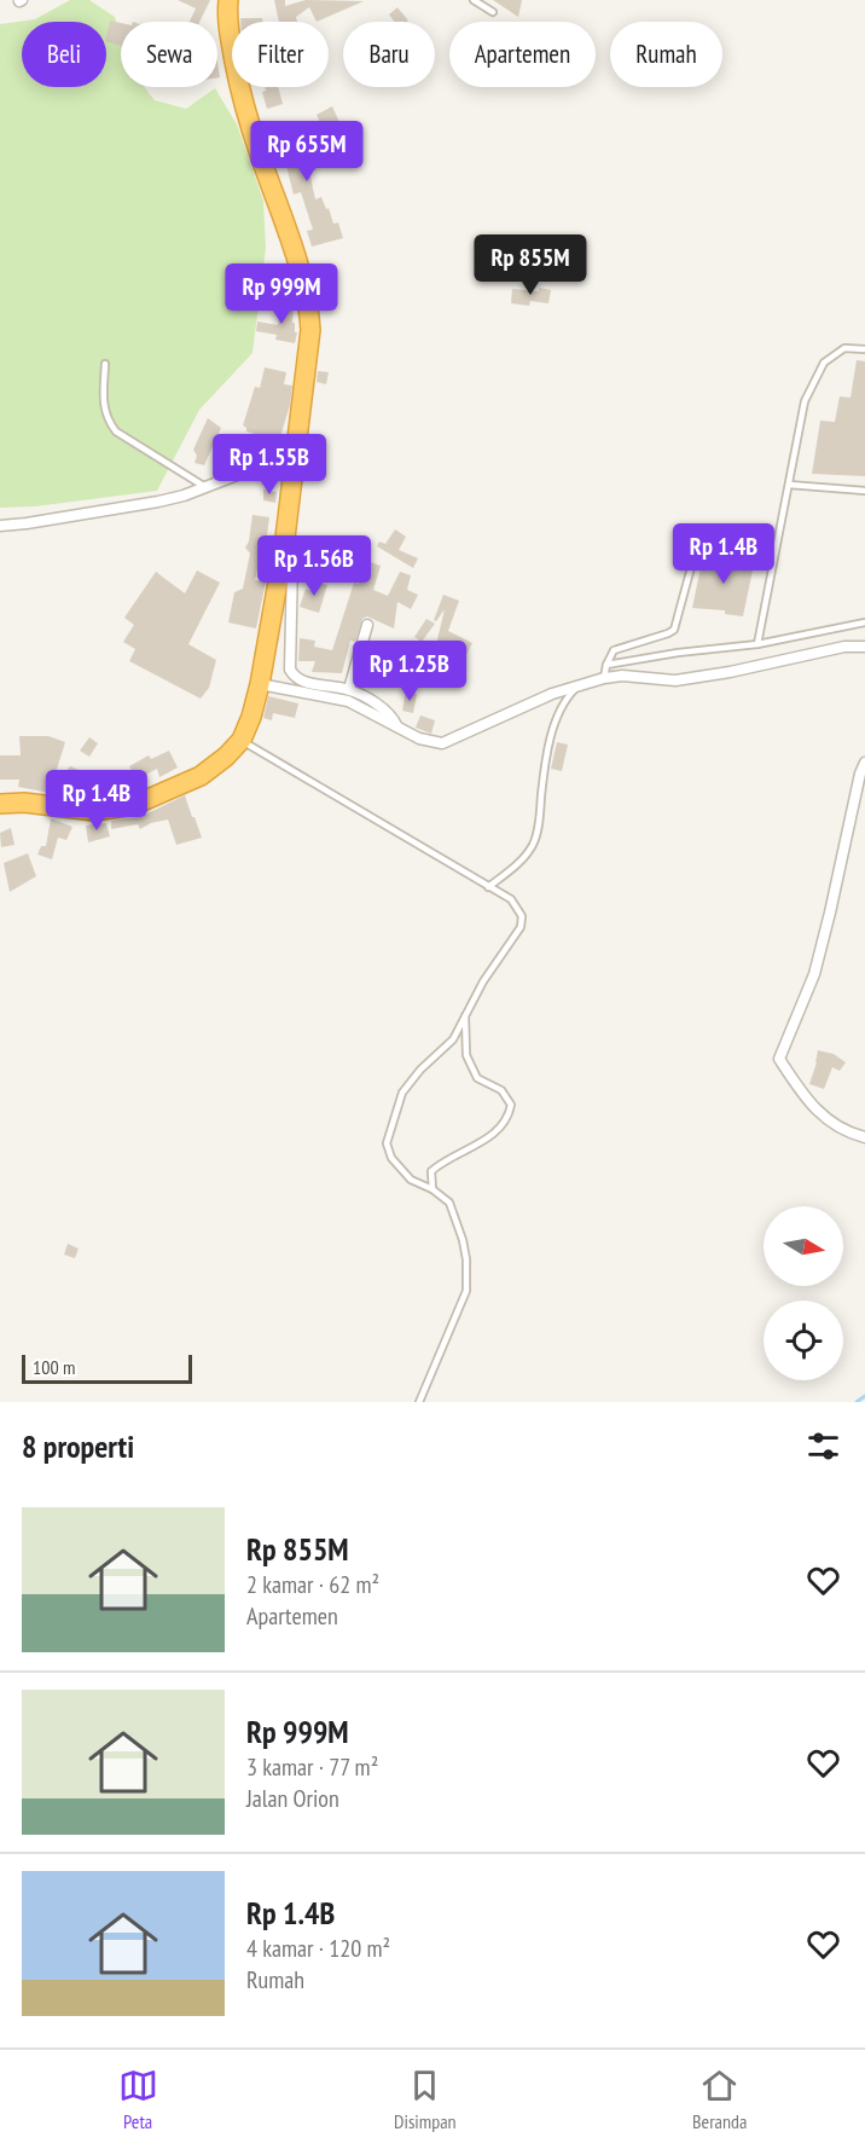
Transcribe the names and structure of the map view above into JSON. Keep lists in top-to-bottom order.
{
  "scale_bar": "100 m",
  "north": "right",
  "page": {
    "chip": [
      "Beli",
      "Sewa",
      "Filter",
      "Baru",
      "Apartemen",
      "Rumah"
    ],
    "price": [
      "Rp 655M",
      "Rp 855M",
      "Rp 999M",
      "Rp 1.55B",
      "Rp 1.4B",
      "Rp 1.56B",
      "Rp 1.25B",
      "Rp 1.4B"
    ],
    "scale": "100 m",
    "heading": "8 properti",
    "list": [
      {
        "name": "Rp 855M",
        "note": "2 kamar · 62 m² · Apartemen"
      },
      {
        "name": "Rp 999M",
        "note": "3 kamar · 77 m² · Jalan Orion"
      },
      {
        "name": "Rp 1.4B",
        "note": "4 kamar · 120 m² · Rumah"
      }
    ],
    "tabs": ["Peta", "Disimpan", "Beranda"]
  }
}
